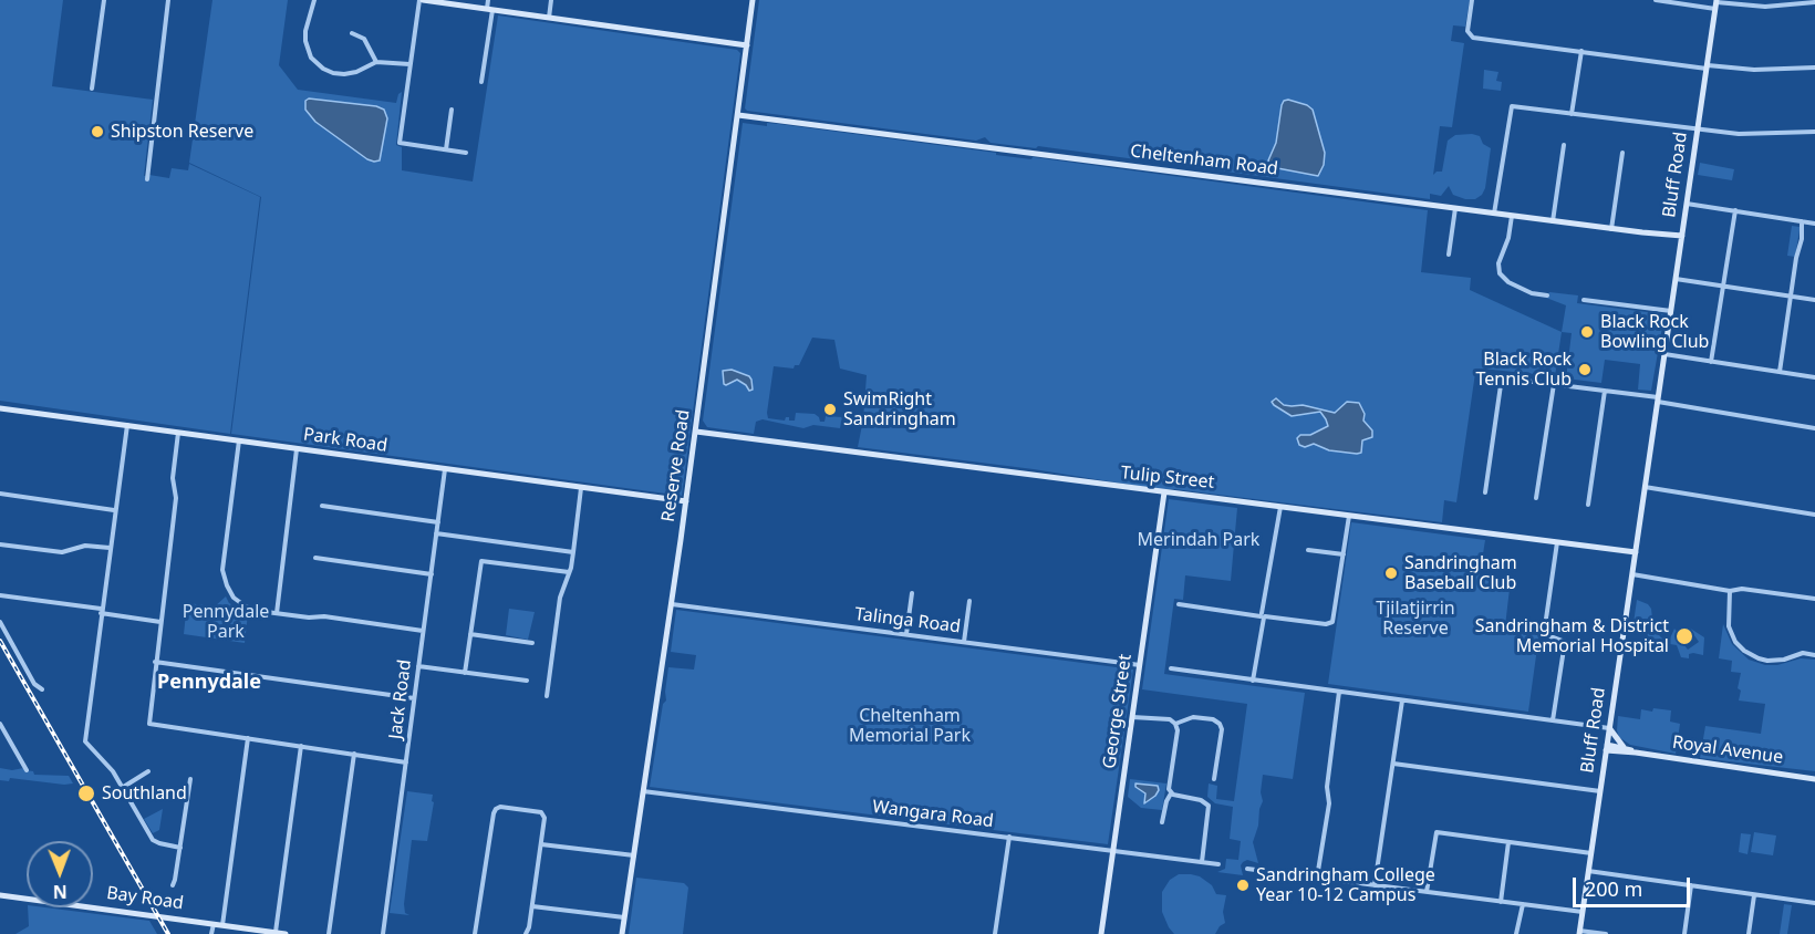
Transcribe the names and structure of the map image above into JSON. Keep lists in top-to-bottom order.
{
  "streets": {
    "street": [
      "Cheltenham Road",
      "Bluff Road",
      "Park Road",
      "Reserve Road",
      "Tulip Street",
      "Talinga Road",
      "Jack Road",
      "George Street",
      "Royal Avenue",
      "Wangara Road",
      "Bay Road"
    ]
  },
  "crossings": [
    ["Cheltenham Road", "Bluff Road"],
    ["Cheltenham Road", "Reserve Road"],
    ["Bluff Road", "Tulip Street"],
    ["Bluff Road", "Royal Avenue"],
    ["Park Road", "Reserve Road"],
    ["Park Road", "Jack Road"],
    ["Reserve Road", "Tulip Street"],
    ["Reserve Road", "Talinga Road"],
    ["Reserve Road", "Wangara Road"],
    ["Tulip Street", "George Street"],
    ["Talinga Road", "George Street"],
    ["George Street", "Wangara Road"]
  ],
  "districts": ["Pennydale"],
  "parks": [
    "Merindah Park",
    "Tjilatjirrin Reserve",
    "Pennydale Park",
    "Cheltenham Memorial Park"
  ],
  "places": [
    "Shipston Reserve",
    "Black Rock Bowling Club",
    "Black Rock Tennis Club",
    "SwimRight Sandringham",
    "Sandringham Baseball Club",
    "Sandringham & District Memorial Hospital",
    "Southland",
    "Sandringham College Year 10-12 Campus"
  ],
  "scale_bar": "200 m",
  "north": "bottom"
}
